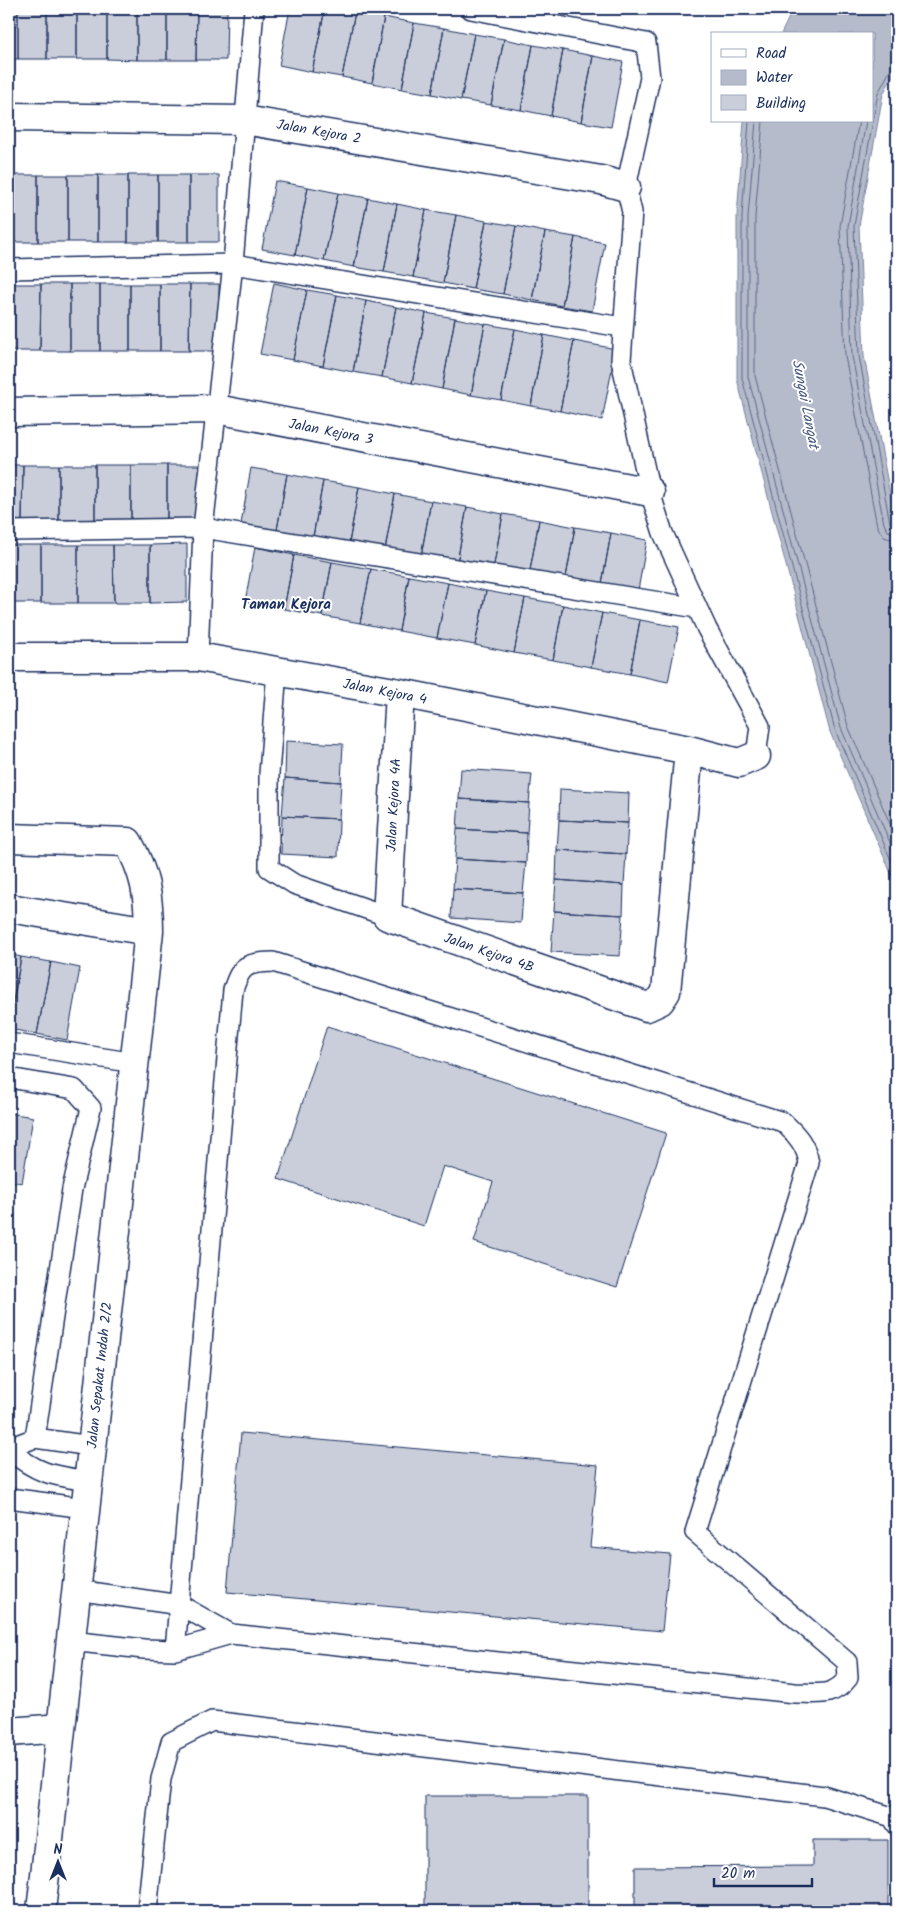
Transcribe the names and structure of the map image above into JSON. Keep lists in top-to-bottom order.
{
  "streets": {
    "street": [
      "Jalan Kejora 2",
      "Jalan Kejora 3",
      "Jalan Kejora 4",
      "Jalan Kejora 4A",
      "Jalan Kejora 4B",
      "Jalan Sepakat Indah 2/2"
    ]
  },
  "crossings": [
    ["Jalan Kejora 4", "Jalan Kejora 4A"],
    ["Jalan Kejora 4", "Jalan Kejora 4B"],
    ["Jalan Kejora 4A", "Jalan Kejora 4B"]
  ],
  "districts": ["Taman Kejora"],
  "water": ["Sungai Langat"],
  "legend": ["Road", "Water", "Building"],
  "scale_bar": "20 m",
  "north": "top"
}
